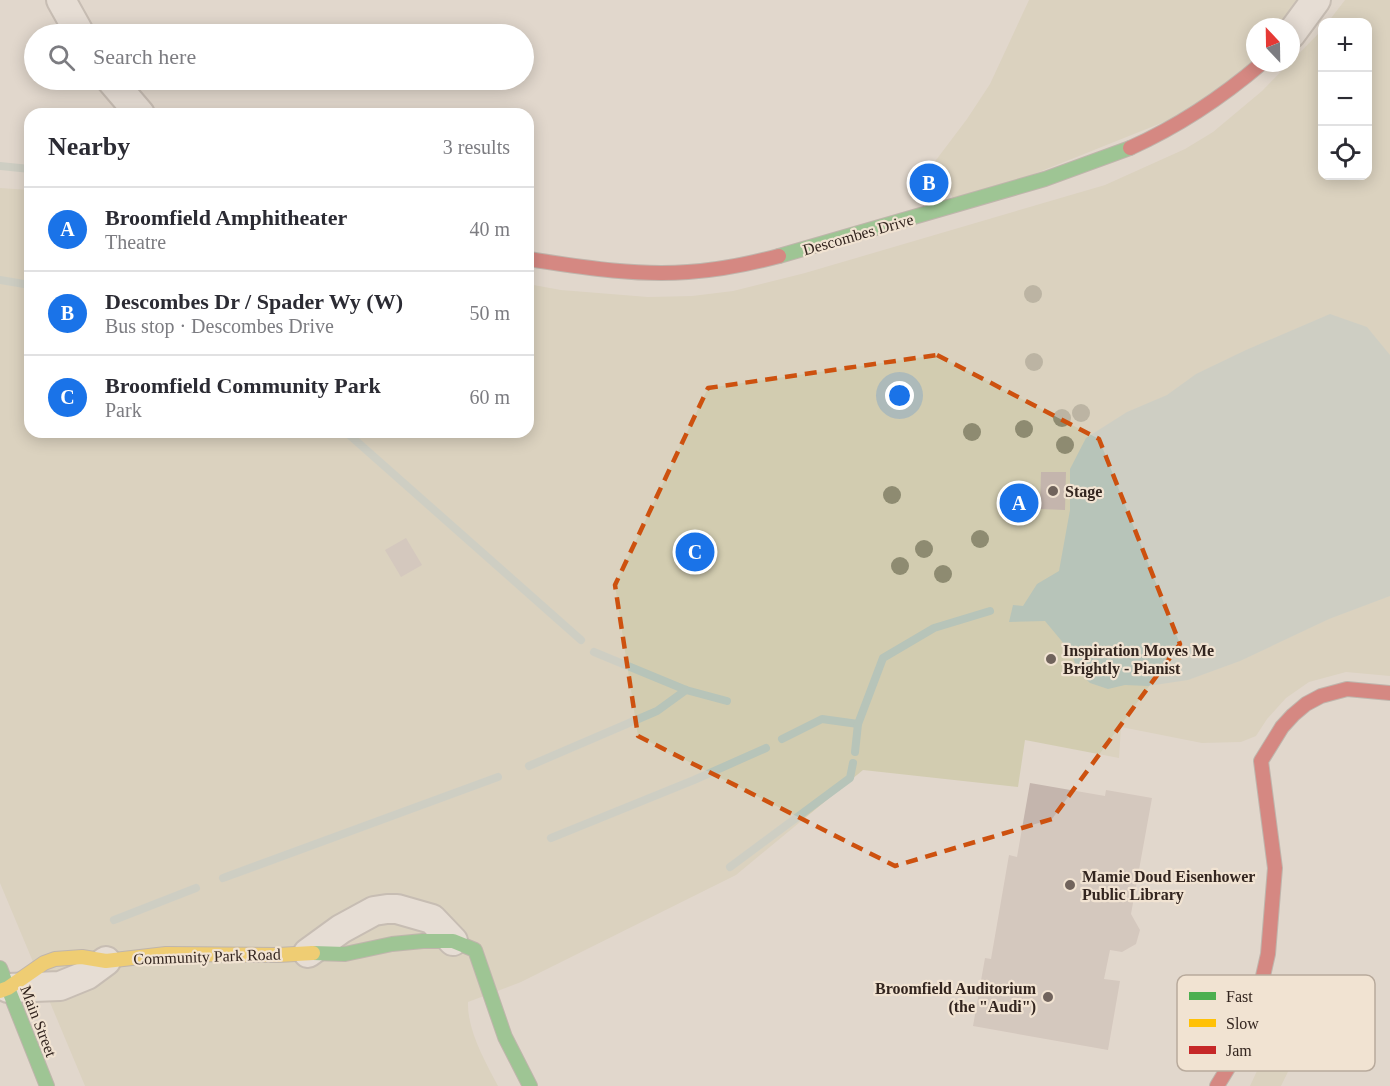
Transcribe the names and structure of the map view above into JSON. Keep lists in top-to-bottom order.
{
  "streets": {
    "street": ["Descombes Drive", "Community Park Road", "Main Street"]
  },
  "crossings": [
    ["Community Park Road", "Main Street"]
  ],
  "places": [
    "Stage",
    "Inspiration Moves Me Brightly - Pianist",
    "Mamie Doud Eisenhower Public Library",
    "Broomfield Auditorium (the \"Audi\")"
  ],
  "legend": ["Fast", "Slow", "Jam"],
  "north": "top",
  "page": {
    "map_buttons": ["+", "−"],
    "search": "Search here",
    "heading": ["Nearby", "3 results"],
    "pins": ["B", "A", "C"],
    "list": [
      {
        "mark": "A",
        "name": "Broomfield Amphitheater",
        "note": "Theatre",
        "value": "40 m"
      },
      {
        "mark": "B",
        "name": "Descombes Dr / Spader Wy (W)",
        "note": "Bus stop · Descombes Drive",
        "value": "50 m"
      },
      {
        "mark": "C",
        "name": "Broomfield Community Park",
        "note": "Park",
        "value": "60 m"
      }
    ]
  }
}
